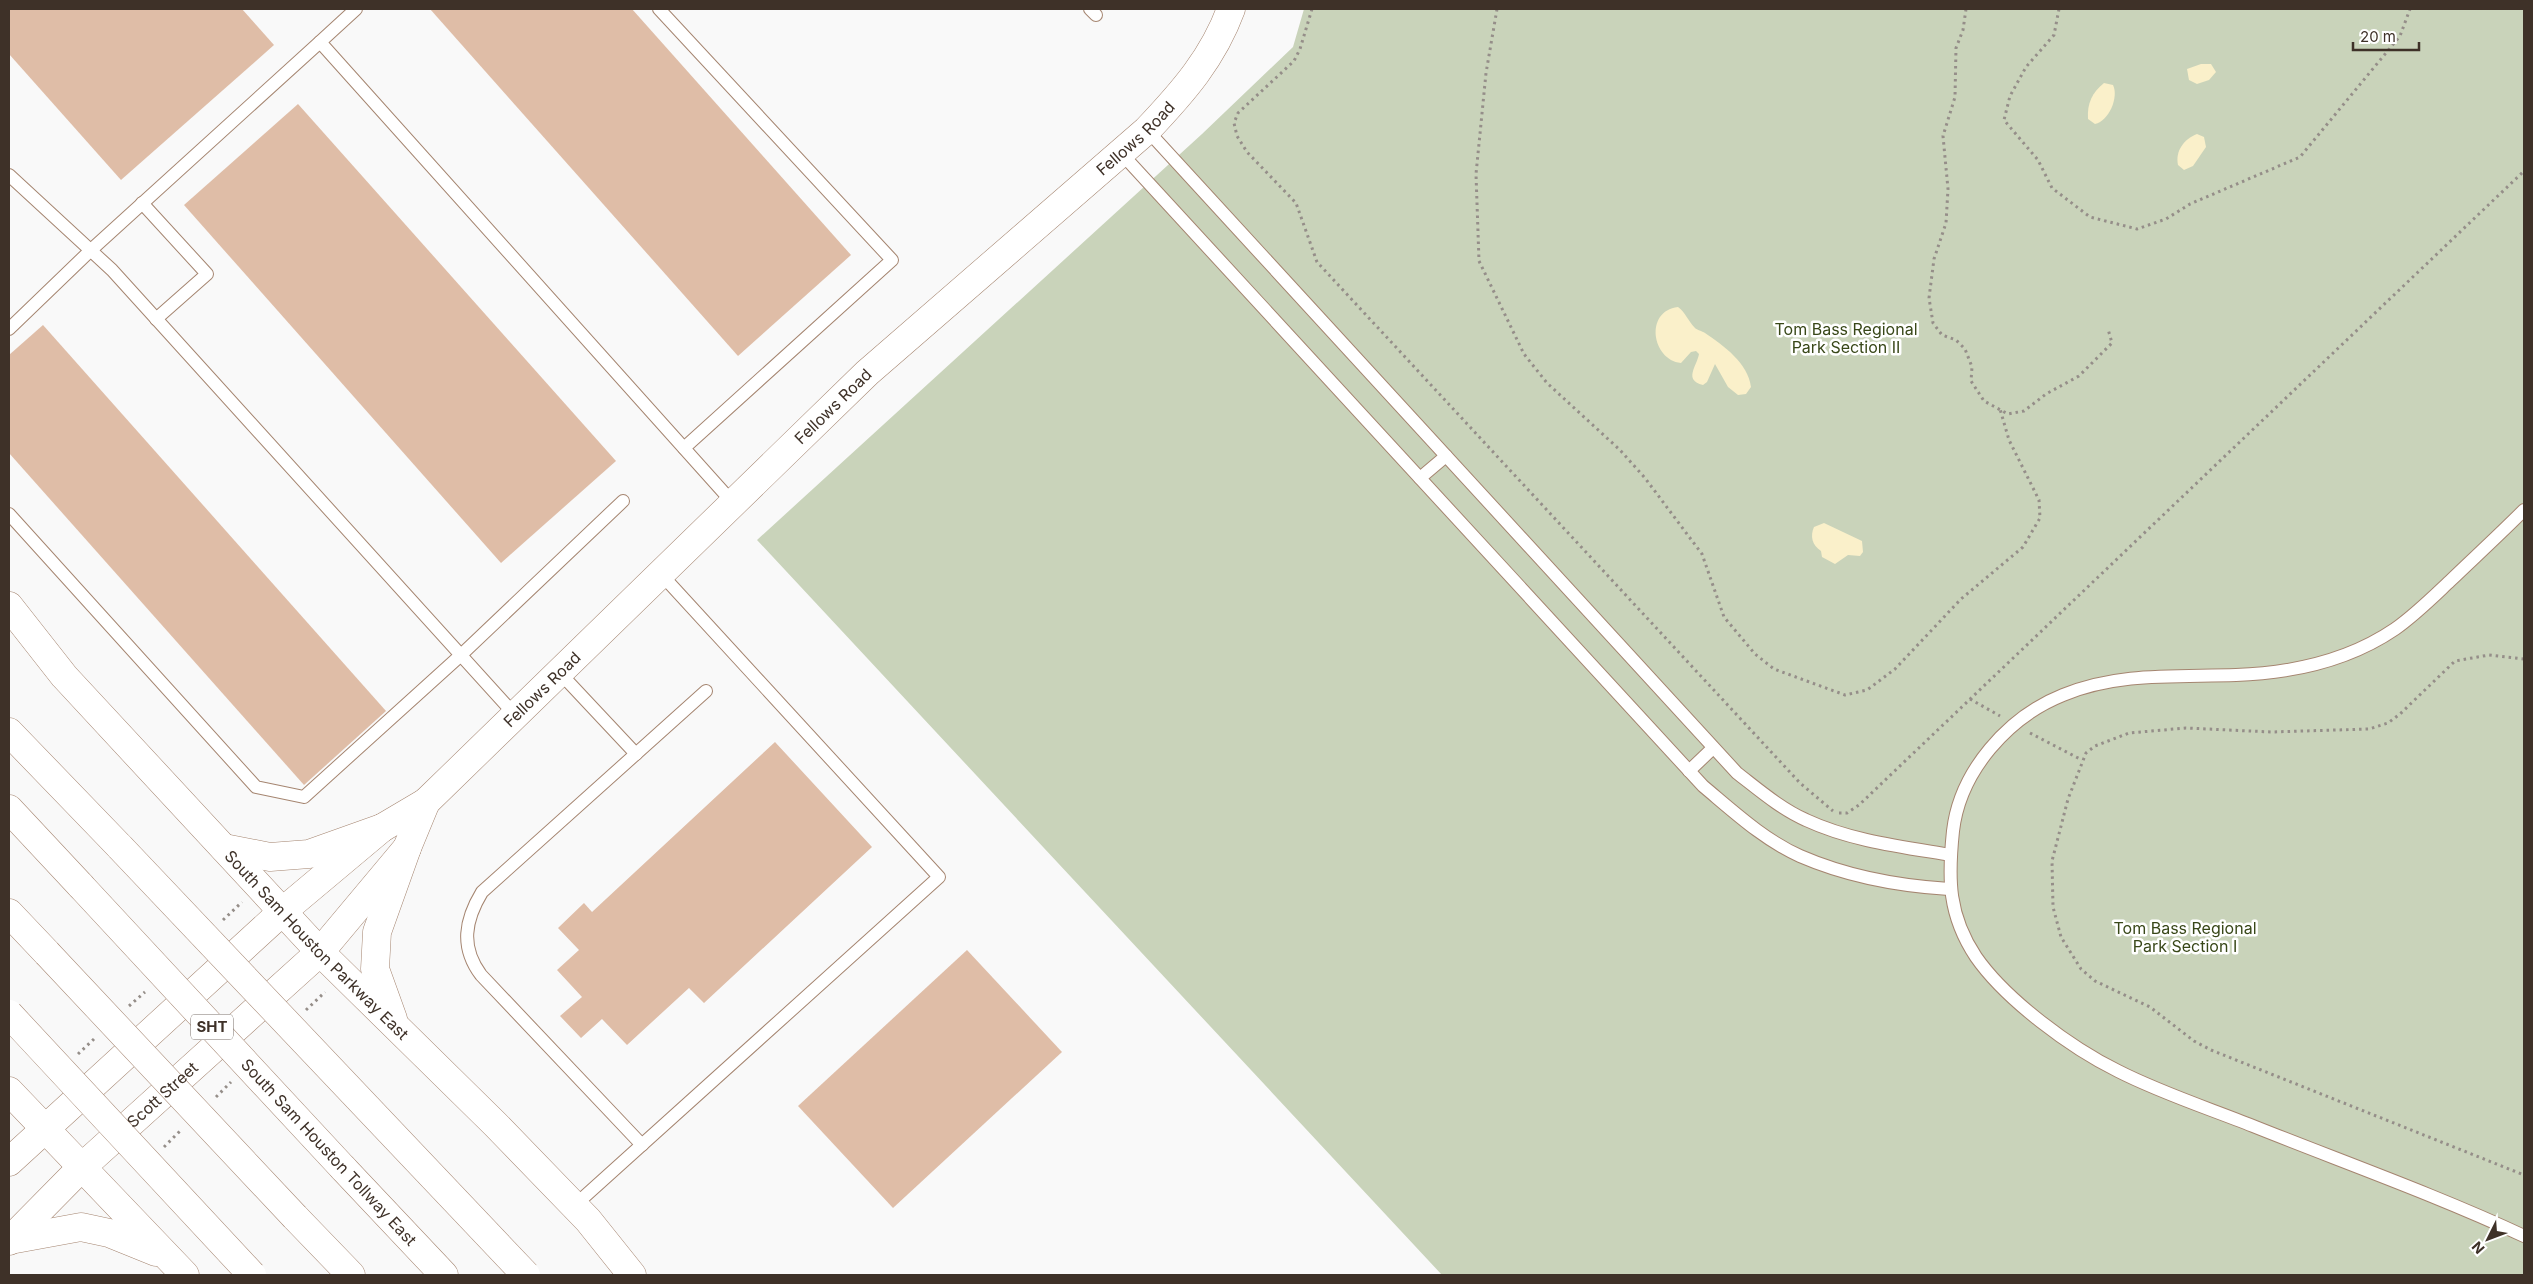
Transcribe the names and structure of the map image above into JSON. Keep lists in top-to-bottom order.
{
  "streets": {
    "main road": [
      "Fellows Road",
      "South Sam Houston Parkway East",
      "SHT",
      "Scott Street",
      "South Sam Houston Tollway East"
    ]
  },
  "crossings": [
    ["Fellows Road", "South Sam Houston Parkway East"],
    ["Fellows Road", "Scott Street"],
    ["South Sam Houston Parkway East", "Scott Street"]
  ],
  "parks": ["Tom Bass Regional Park Section II", "Tom Bass Regional Park Section I"],
  "scale_bar": "20 m",
  "north": "bottom left"
}
